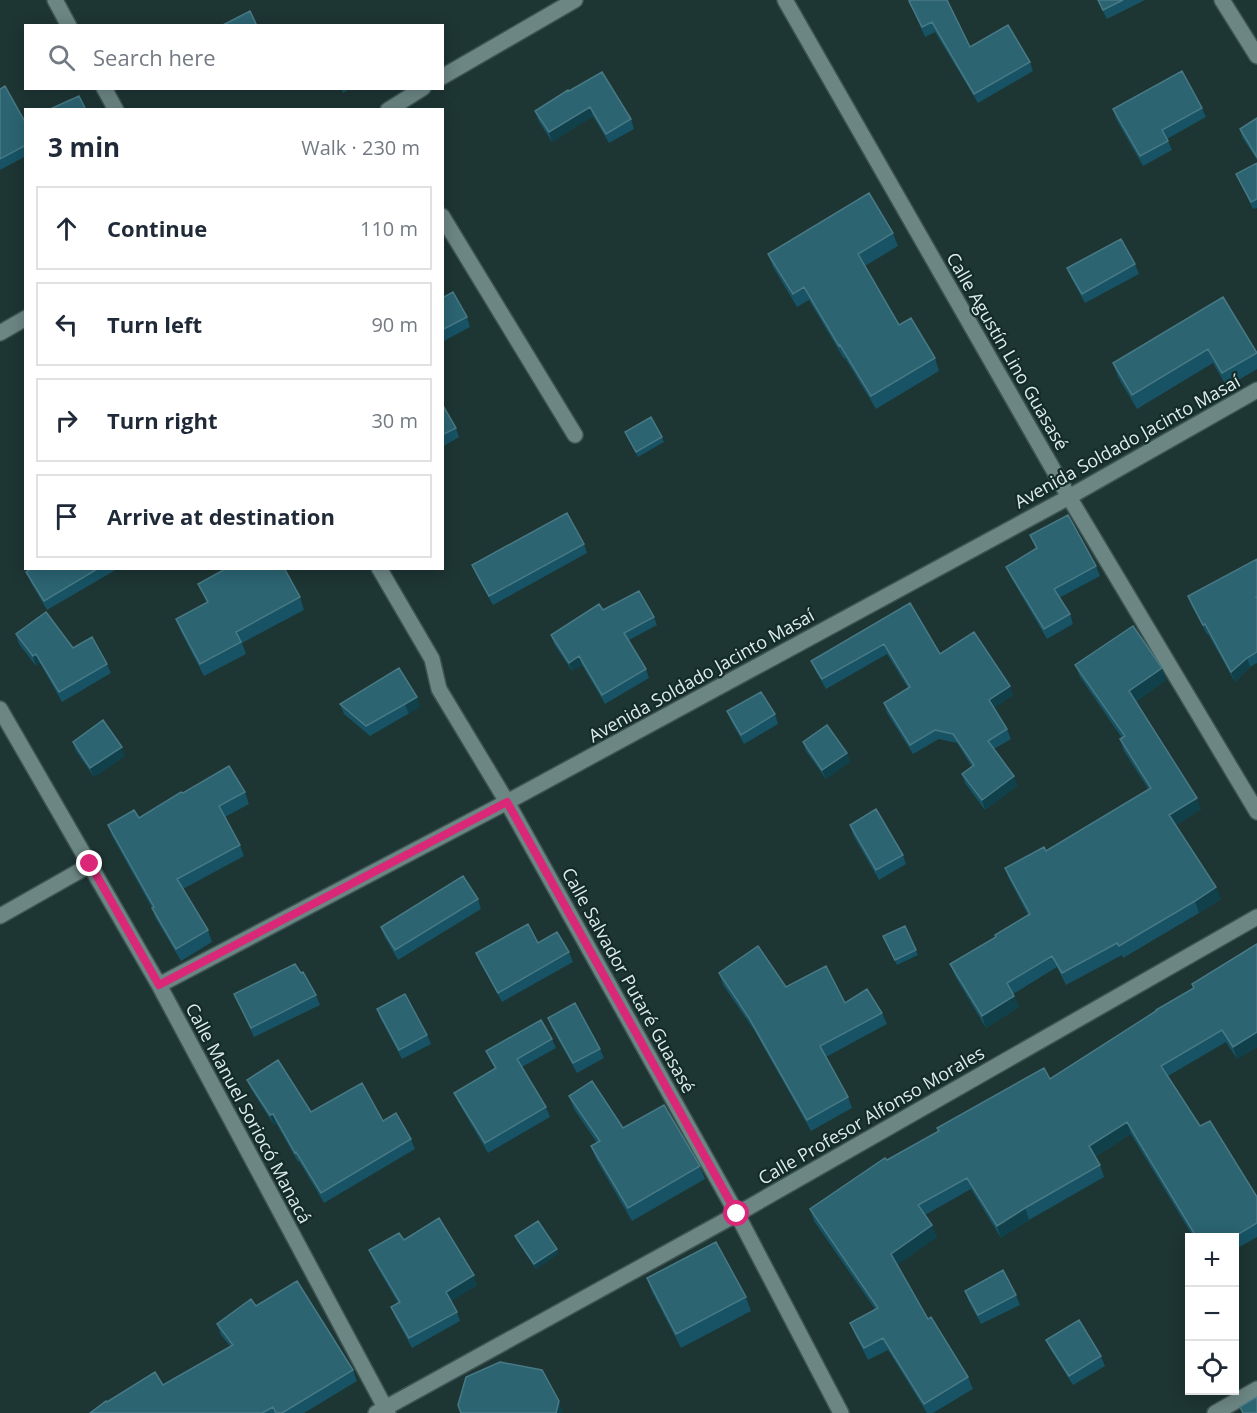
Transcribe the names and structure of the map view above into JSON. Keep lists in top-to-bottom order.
{
  "streets": {
    "street": [
      "Calle Agustín Lino Guasasé",
      "Avenida Soldado Jacinto Masaí",
      "Calle Salvador Putaré Guasasé",
      "Calle Manuel Soriocó Manacá",
      "Calle Profesor Alfonso Morales"
    ]
  },
  "crossings": [
    ["Calle Agustín Lino Guasasé", "Avenida Soldado Jacinto Masaí"],
    ["Avenida Soldado Jacinto Masaí", "Calle Salvador Putaré Guasasé"],
    ["Avenida Soldado Jacinto Masaí", "Calle Manuel Soriocó Manacá"],
    ["Calle Salvador Putaré Guasasé", "Calle Profesor Alfonso Morales"],
    ["Calle Manuel Soriocó Manacá", "Calle Profesor Alfonso Morales"]
  ],
  "page": {
    "search": "Search here",
    "heading": ["3 min", "Walk · 230 m"],
    "list": [
      ["Continue", "110 m"],
      ["Turn left", "90 m"],
      ["Turn right", "30 m"],
      "Arrive at destination"
    ],
    "map_buttons": ["+", "−"]
  }
}
